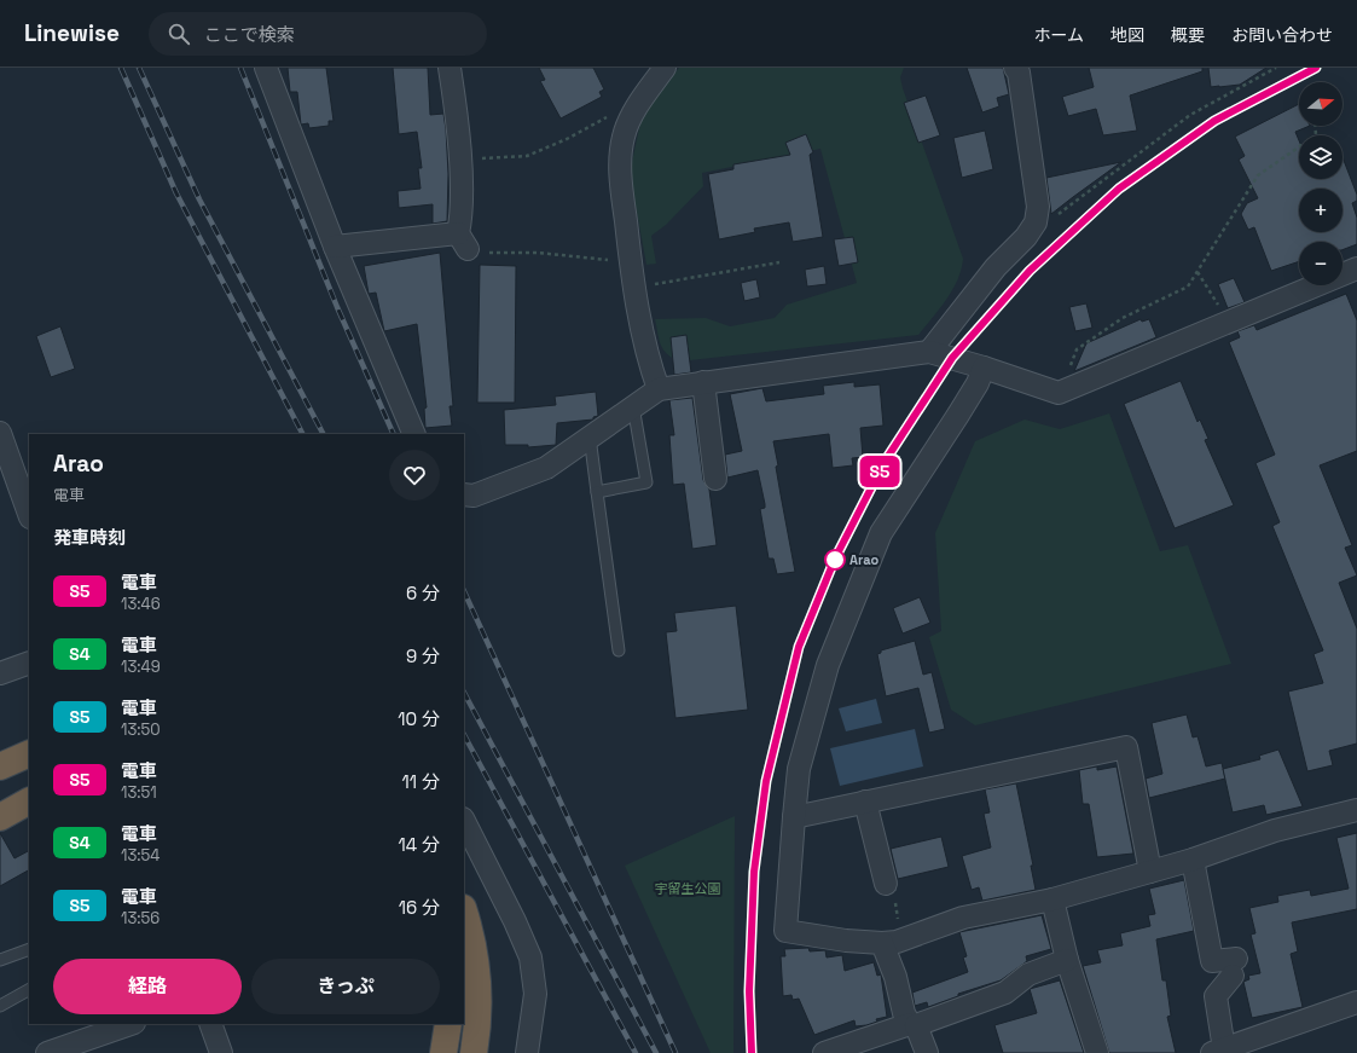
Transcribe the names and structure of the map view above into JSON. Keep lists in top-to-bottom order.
{
  "parks": ["宇留生公園"],
  "places": ["Arao"],
  "north": "right",
  "page": {
    "header": "Linewise",
    "search": "ここで検索",
    "nav": [
      "ホーム",
      "地図",
      "概要",
      "お問い合わせ"
    ],
    "on_map": "S5",
    "map_buttons": ["+", "−"],
    "heading": [
      ["Arao", "電車"],
      "発車時刻"
    ],
    "list": [
      {
        "mark": "S5",
        "name": "電車",
        "note": "13:46",
        "value": "6 分"
      },
      {
        "mark": "S4",
        "name": "電車",
        "note": "13:49",
        "value": "9 分"
      },
      {
        "mark": "S5",
        "name": "電車",
        "note": "13:50",
        "value": "10 分"
      },
      {
        "mark": "S5",
        "name": "電車",
        "note": "13:51",
        "value": "11 分"
      },
      {
        "mark": "S4",
        "name": "電車",
        "note": "13:54",
        "value": "14 分"
      },
      {
        "mark": "S5",
        "name": "電車",
        "note": "13:56",
        "value": "16 分"
      }
    ],
    "buttons": ["経路", "きっぷ"]
  }
}
